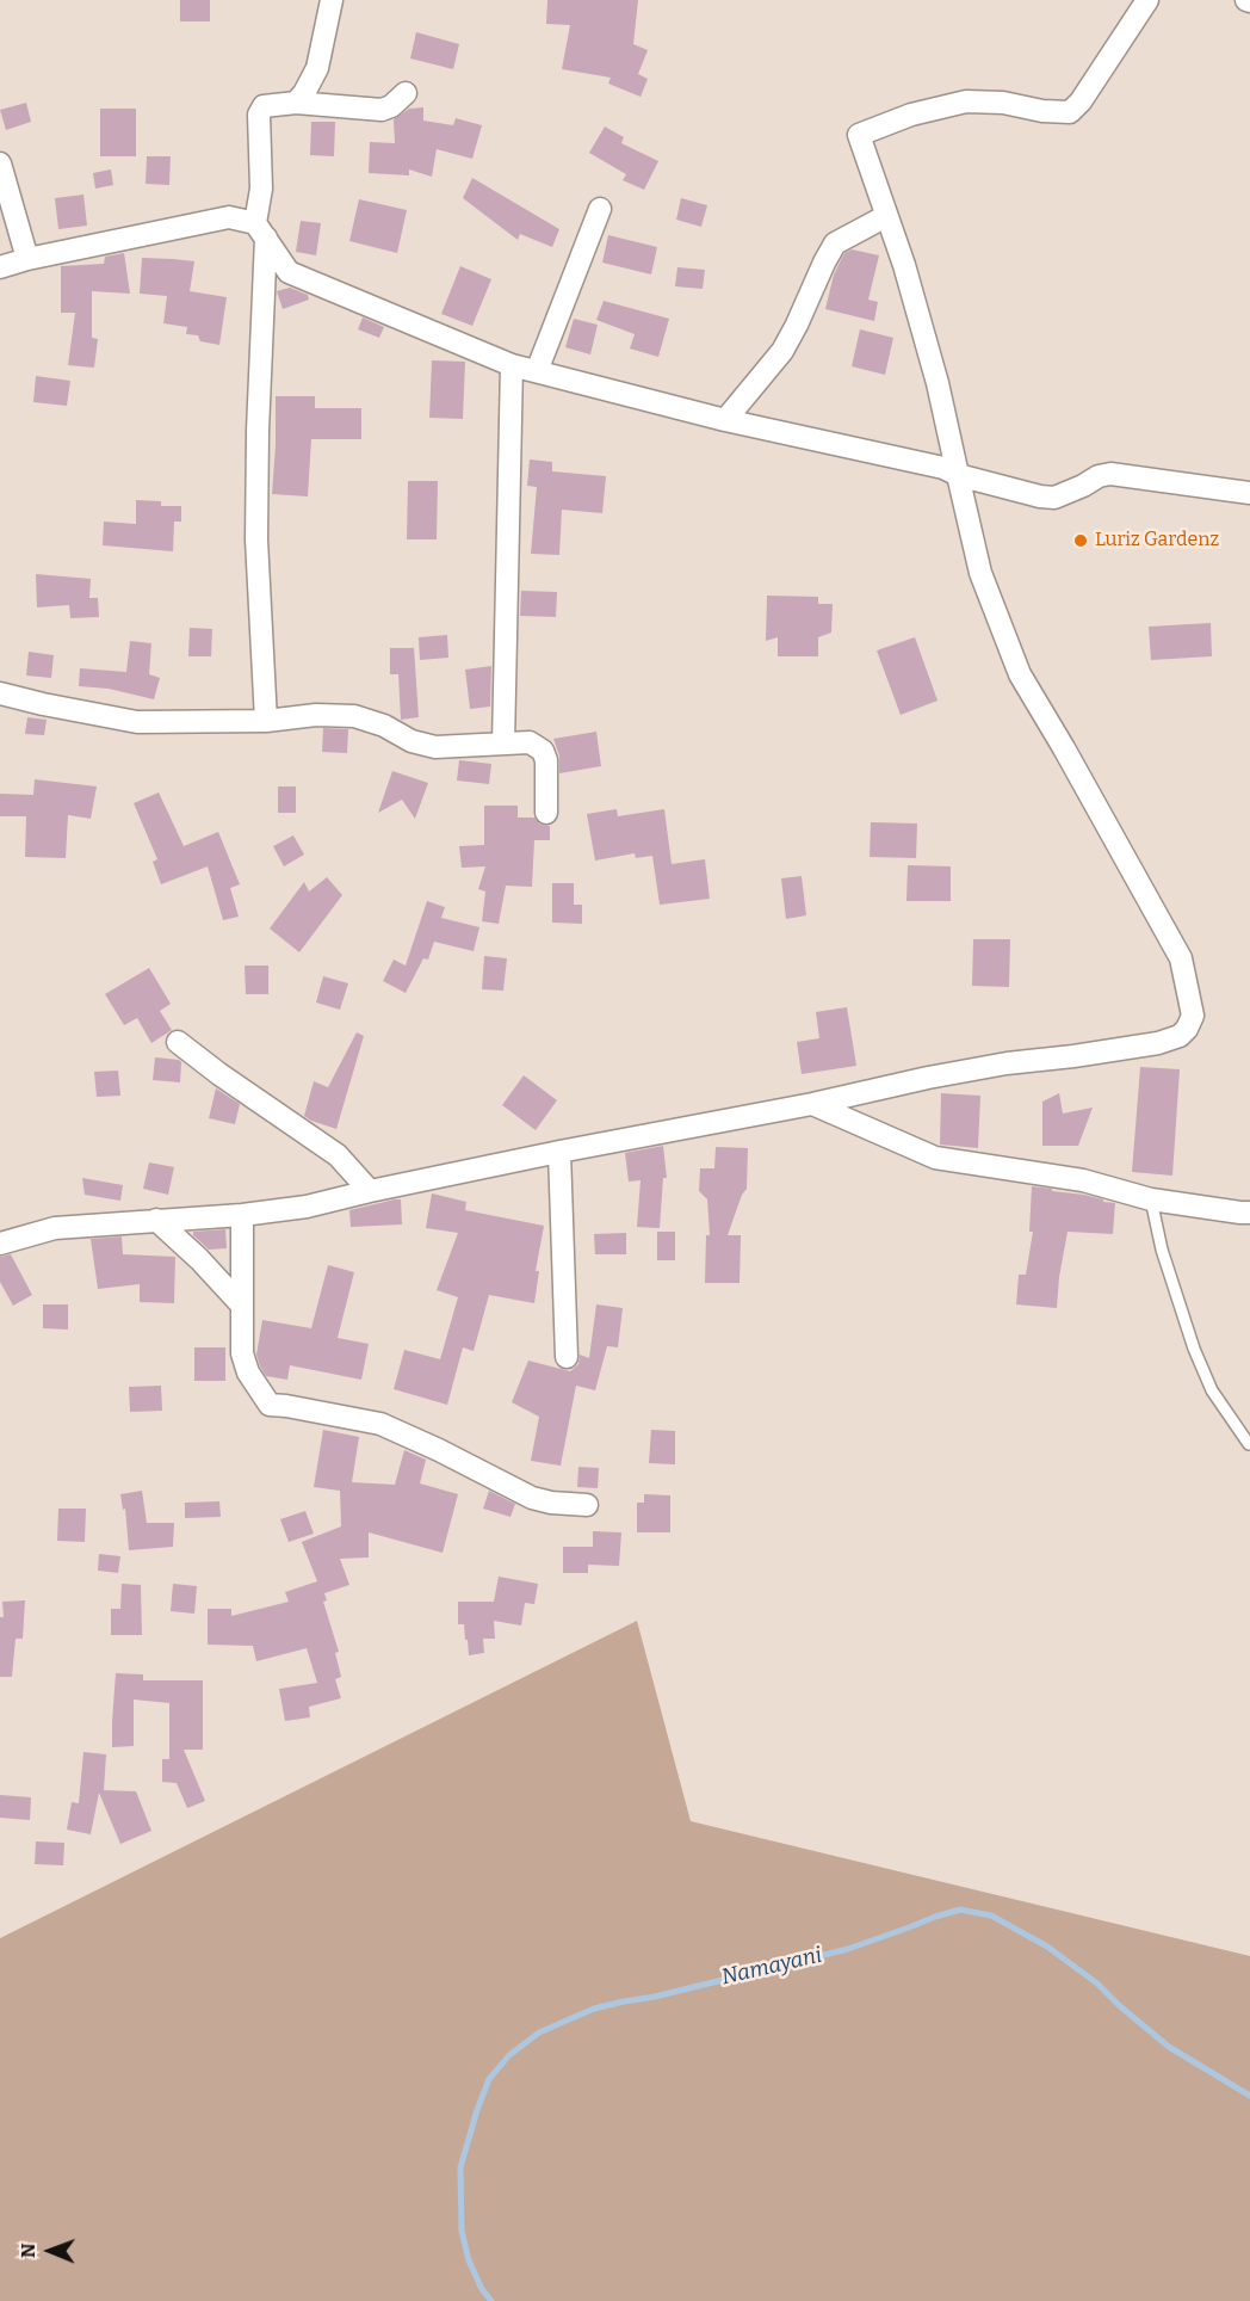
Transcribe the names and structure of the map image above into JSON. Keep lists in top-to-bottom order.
{
  "water": ["Namayani"],
  "places": ["Luriz Gardenz"],
  "north": "left"
}
